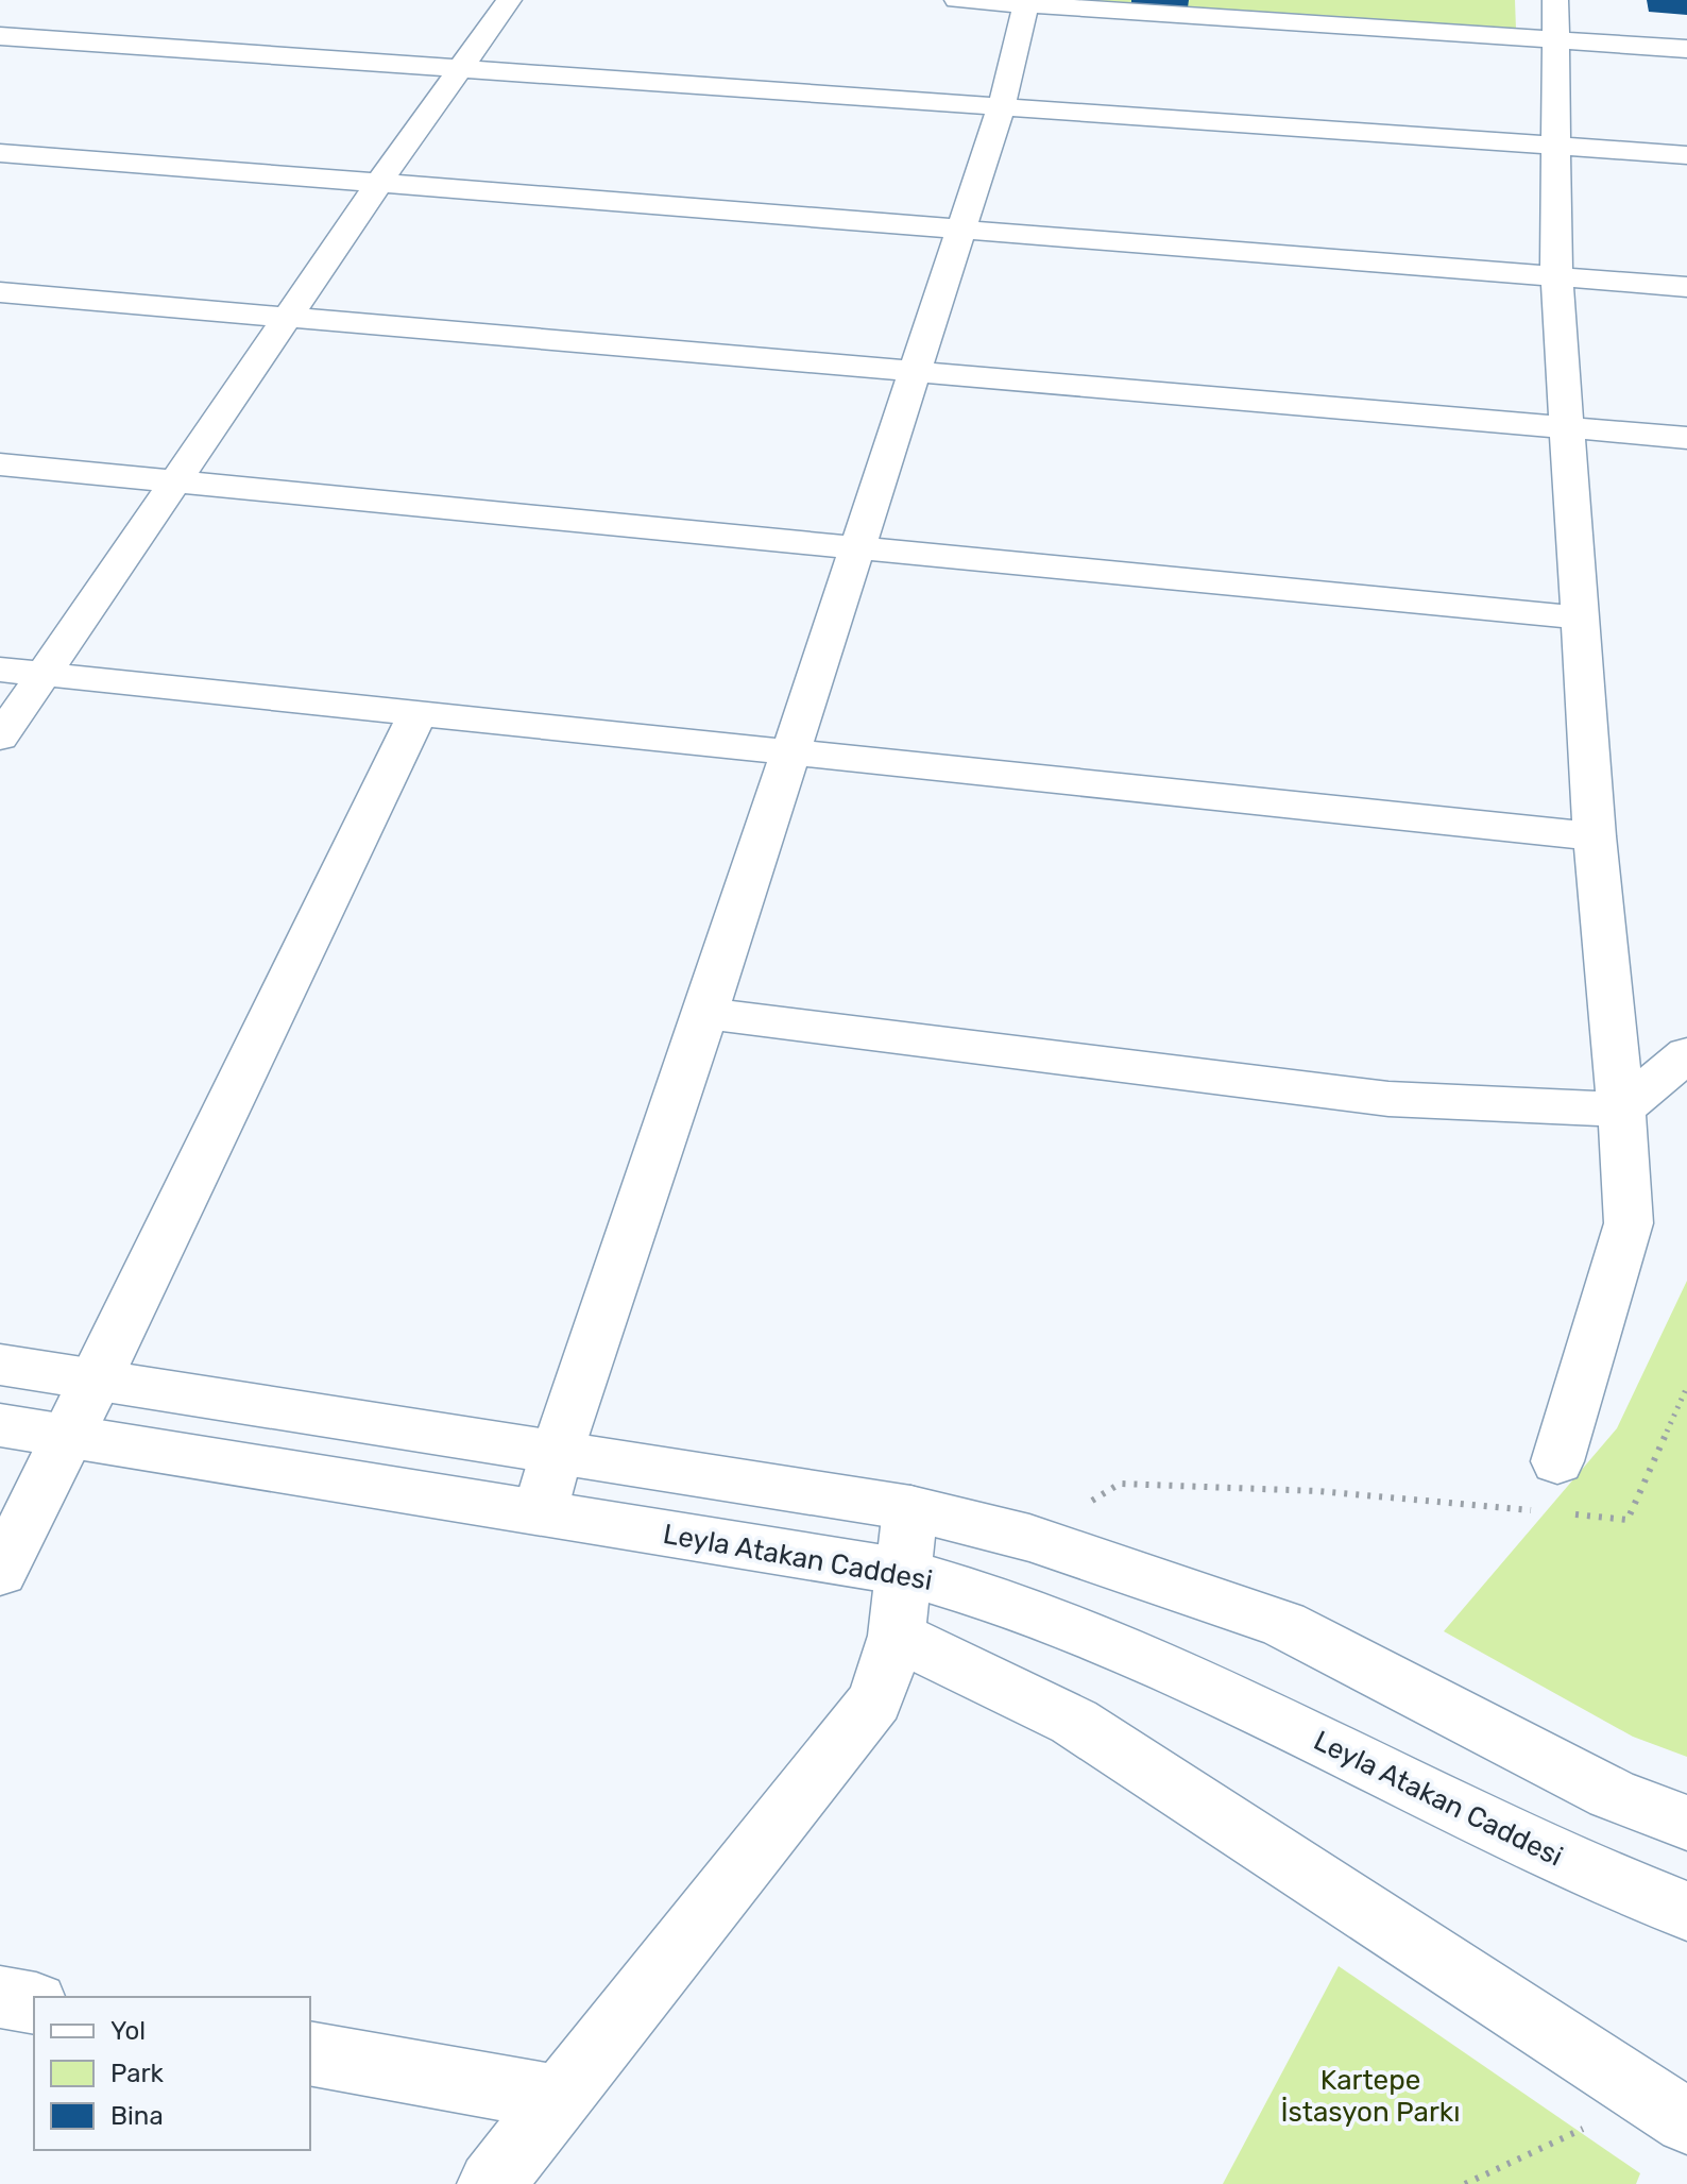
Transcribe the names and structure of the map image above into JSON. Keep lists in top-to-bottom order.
{
  "streets": {
    "street": ["Leyla Atakan Caddesi"]
  },
  "parks": ["Kartepe İstasyon Parkı"],
  "legend": ["Yol", "Park", "Bina"]
}
